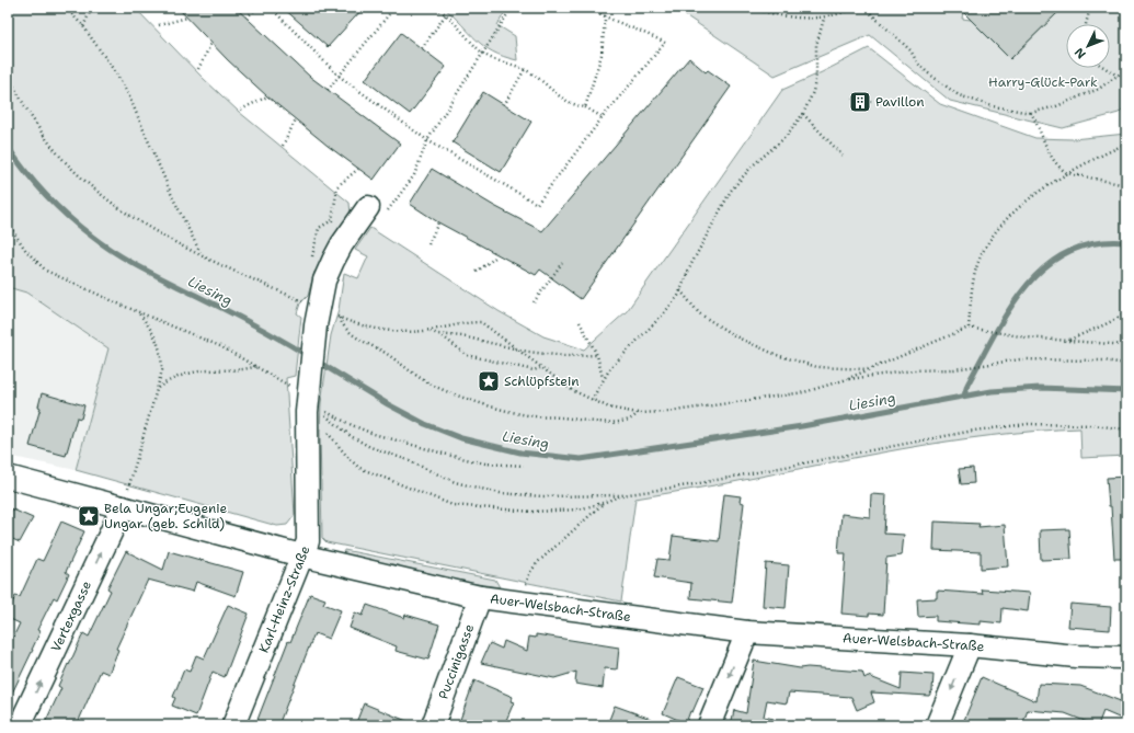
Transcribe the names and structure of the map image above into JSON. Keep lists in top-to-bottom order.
{
  "streets": {
    "street": [
      "Karl-Heinz-Straße",
      "Auer-Welsbach-Straße",
      "Vertexgasse",
      "Puccinigasse"
    ]
  },
  "crossings": [
    ["Karl-Heinz-Straße", "Auer-Welsbach-Straße"],
    ["Auer-Welsbach-Straße", "Vertexgasse"],
    ["Auer-Welsbach-Straße", "Puccinigasse"]
  ],
  "one_way": ["Vertexgasse"],
  "water": ["Liesing"],
  "parks": ["Harry-Glück-Park"],
  "places": {
    "building": ["Pavillon"],
    "place": ["Schlüpfstein", "Bela Ungar;Eugenie Ungar (geb. Schild)"]
  },
  "north": "bottom left"
}
